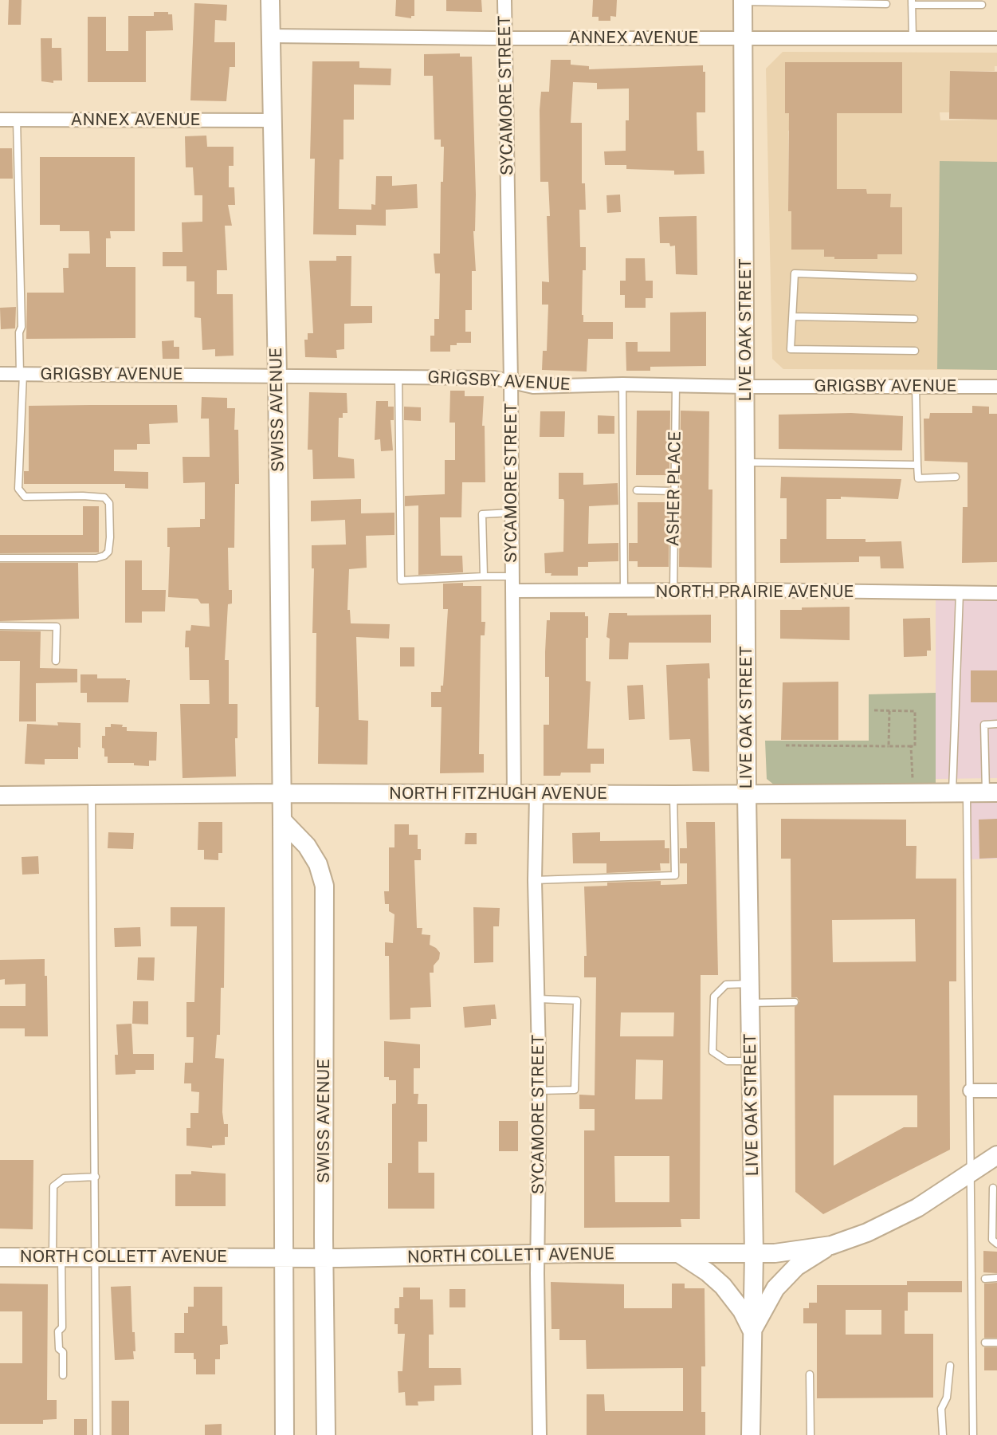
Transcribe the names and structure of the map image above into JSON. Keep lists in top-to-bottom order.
{
  "streets": {
    "street": [
      "ANNEX AVENUE",
      "SYCAMORE STREET",
      "LIVE OAK STREET",
      "GRIGSBY AVENUE",
      "SWISS AVENUE",
      "NORTH PRAIRIE AVENUE",
      "NORTH FITZHUGH AVENUE",
      "NORTH COLLETT AVENUE"
    ],
    "lane": ["ASHER PLACE"]
  },
  "crossings": [
    ["ANNEX AVENUE", "SYCAMORE STREET"],
    ["ANNEX AVENUE", "LIVE OAK STREET"],
    ["ANNEX AVENUE", "SWISS AVENUE"],
    ["SYCAMORE STREET", "GRIGSBY AVENUE"],
    ["SYCAMORE STREET", "NORTH PRAIRIE AVENUE"],
    ["SYCAMORE STREET", "NORTH FITZHUGH AVENUE"],
    ["SYCAMORE STREET", "NORTH COLLETT AVENUE"],
    ["LIVE OAK STREET", "GRIGSBY AVENUE"],
    ["LIVE OAK STREET", "NORTH PRAIRIE AVENUE"],
    ["LIVE OAK STREET", "NORTH FITZHUGH AVENUE"],
    ["LIVE OAK STREET", "NORTH COLLETT AVENUE"],
    ["GRIGSBY AVENUE", "SWISS AVENUE"],
    ["GRIGSBY AVENUE", "ASHER PLACE"],
    ["SWISS AVENUE", "NORTH FITZHUGH AVENUE"],
    ["SWISS AVENUE", "NORTH COLLETT AVENUE"],
    ["ASHER PLACE", "NORTH PRAIRIE AVENUE"]
  ]
}
